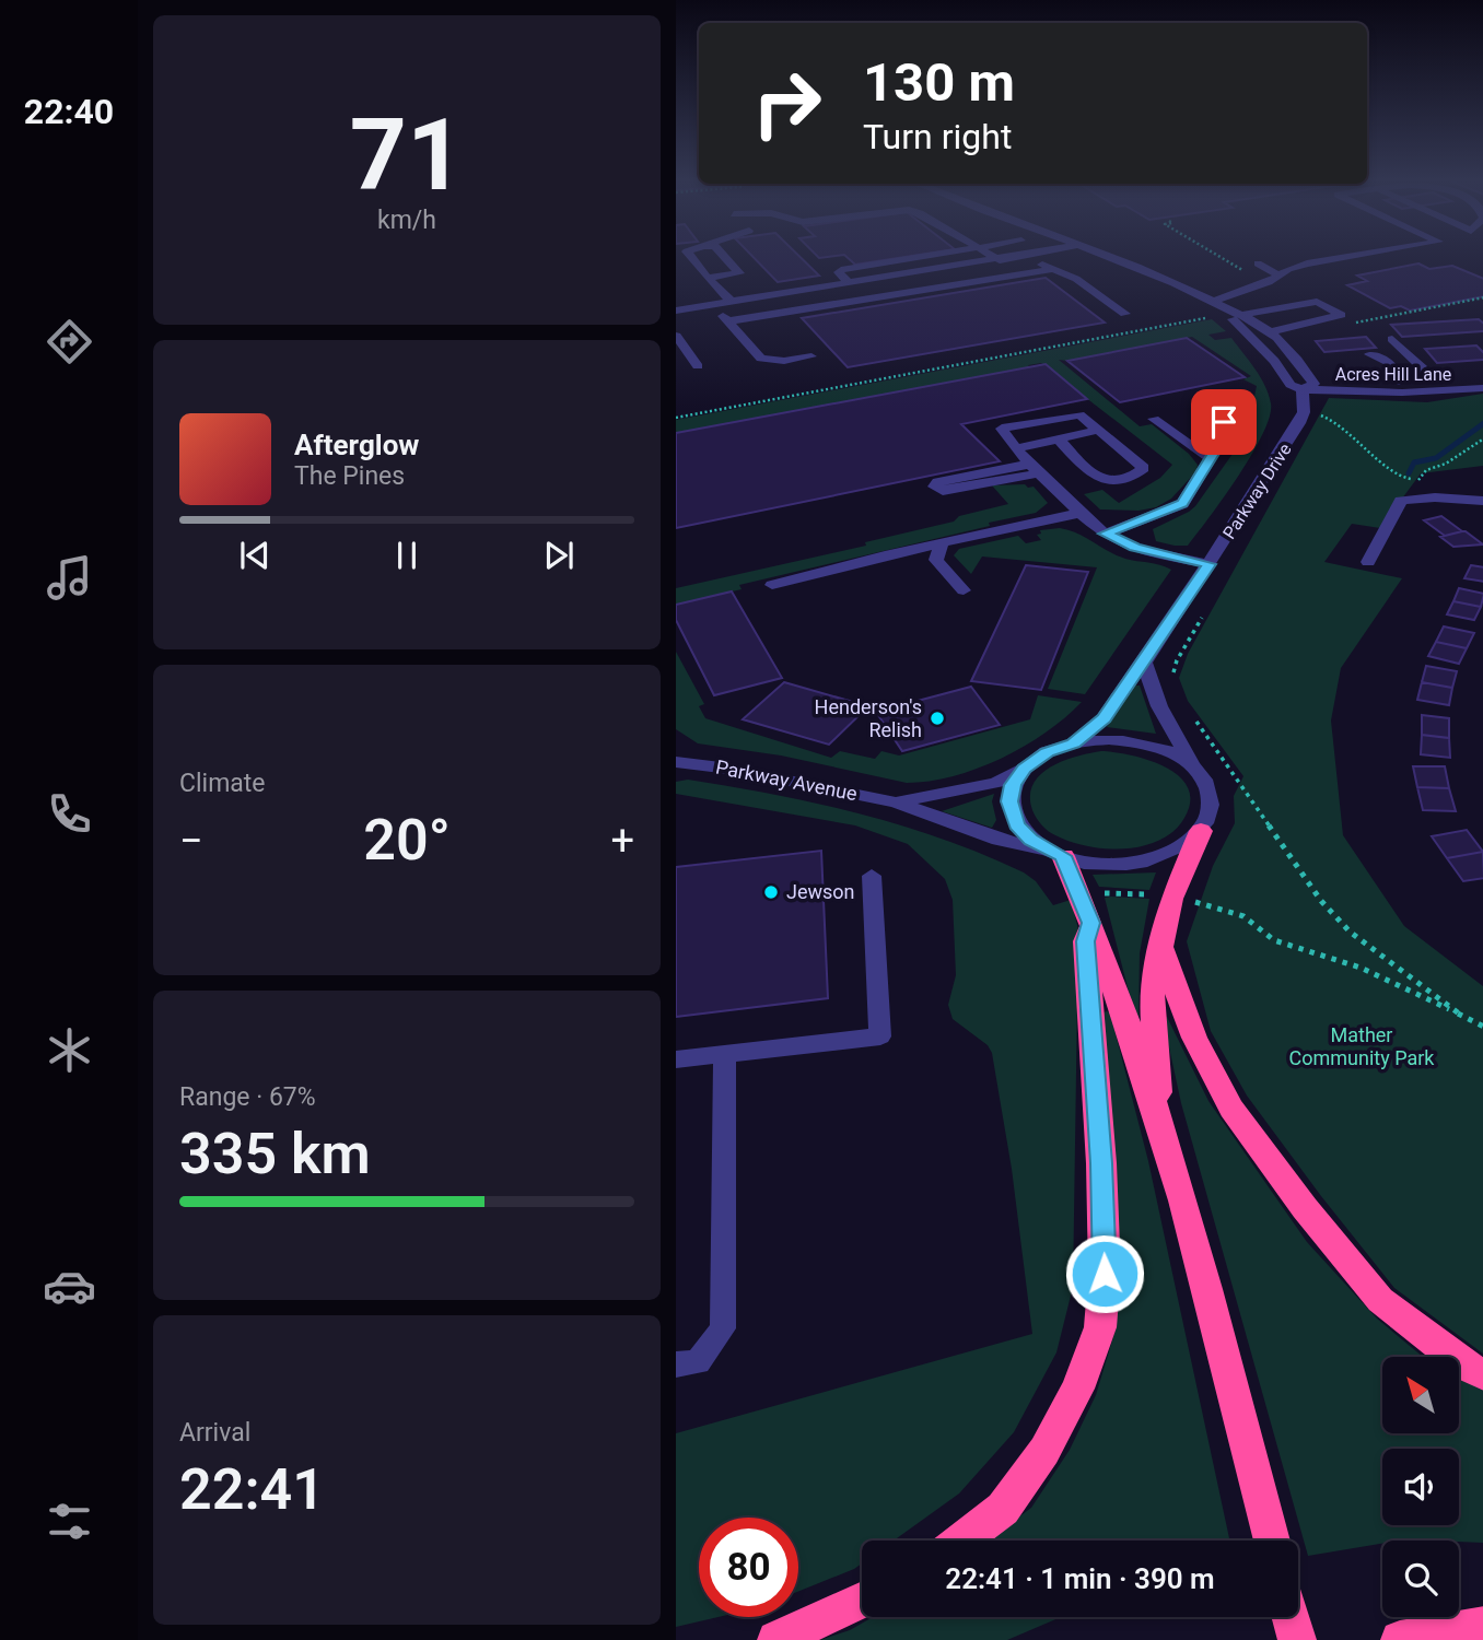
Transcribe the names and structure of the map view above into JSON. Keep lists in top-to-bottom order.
{
  "streets": {
    "street": ["Acres Hill Lane", "Parkway Drive", "Parkway Avenue"]
  },
  "crossings": [
    ["Parkway Drive", "Parkway Avenue"]
  ],
  "parks": ["Mather Community Park"],
  "places": ["Henderson's Relish", "Jewson"],
  "north": "top left",
  "page": {
    "tabs": "22:40",
    "tile": [
      ["71", "km/h"],
      "Climate",
      ["Range · 67%", "335 km"],
      ["Arrival", "22:41"]
    ],
    "turn": ["130 m", "Turn right"],
    "song": ["Afterglow", "The Pines"],
    "heat": ["−", "20°", "+"],
    "limit": "80",
    "trip": "22:41 · 1 min · 390 m"
  }
}
